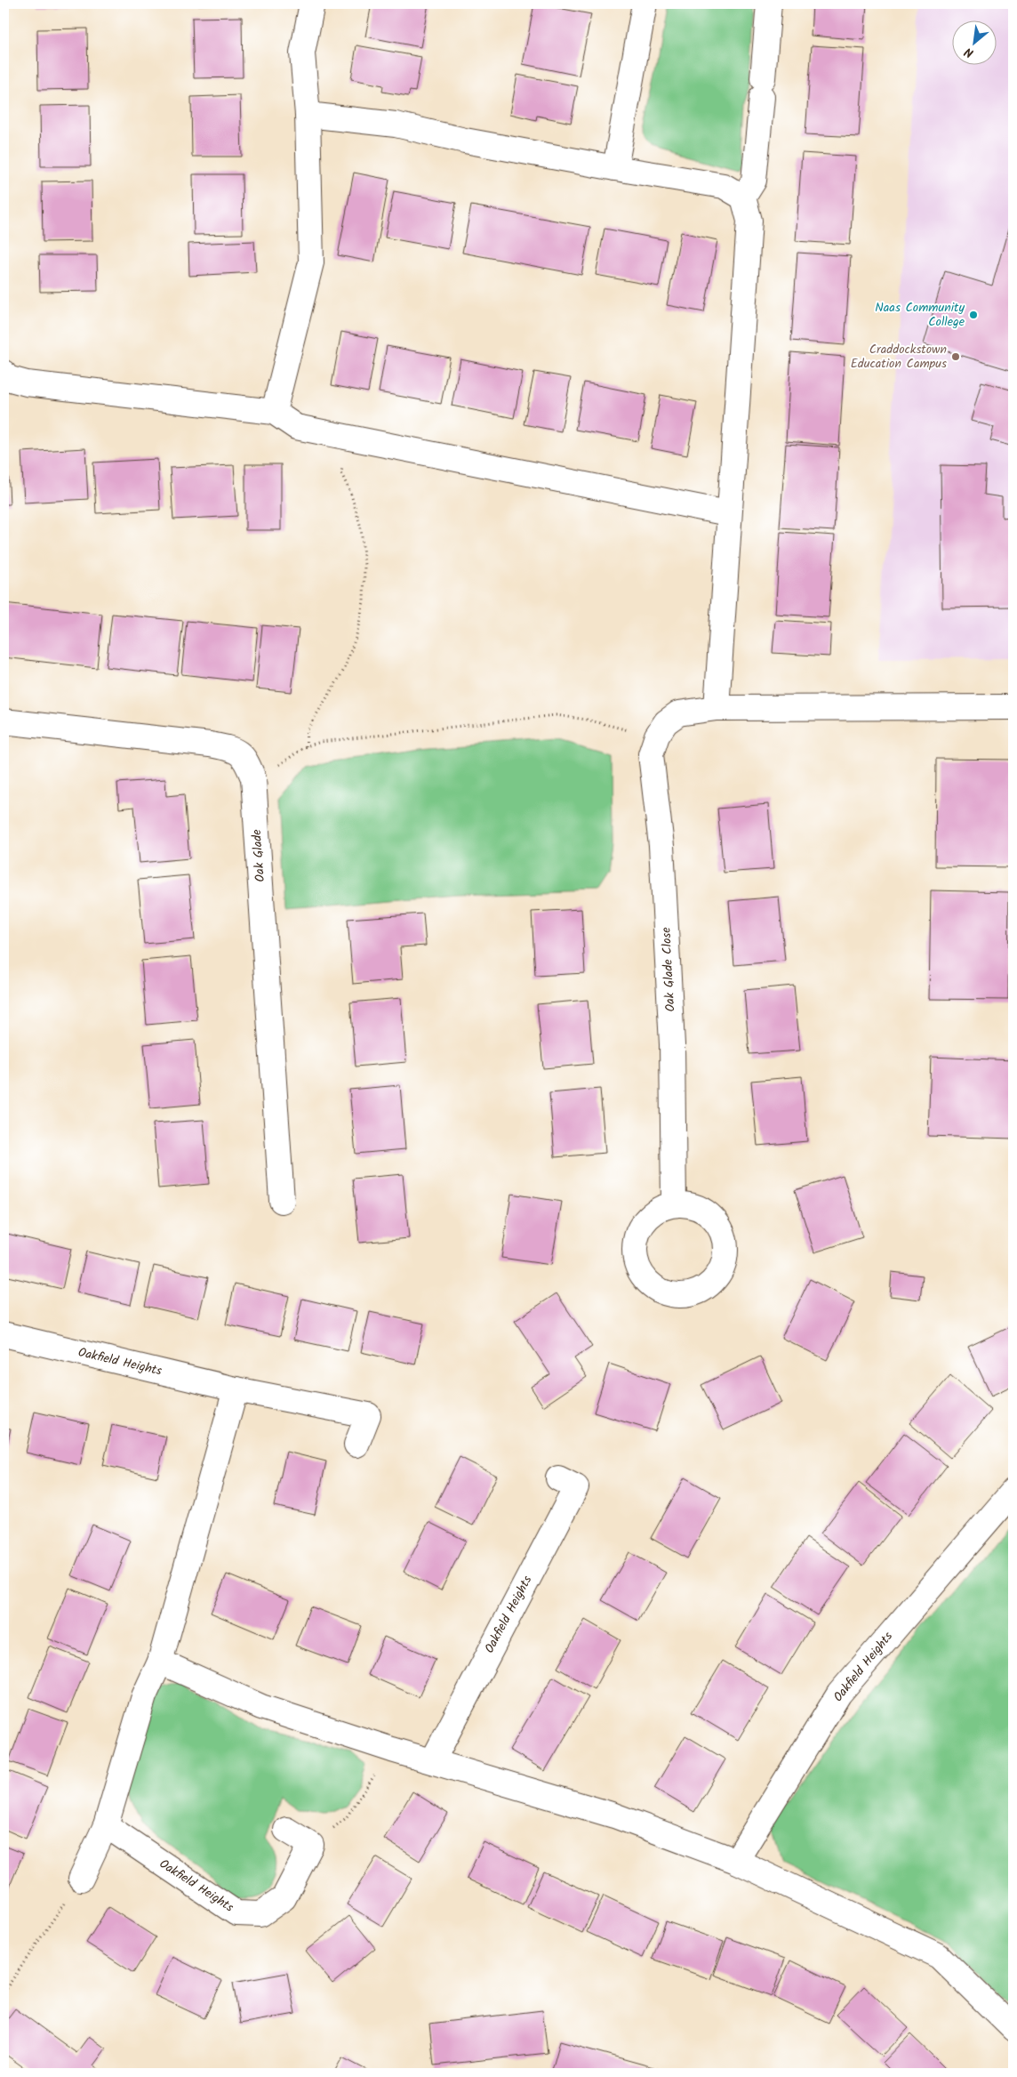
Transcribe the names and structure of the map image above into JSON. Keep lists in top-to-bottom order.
{
  "streets": {
    "street": ["Oak Glade", "Oak Glade Close", "Oakfield Heights"]
  },
  "places": ["Naas Community College", "Craddockstown Education Campus"],
  "north": "bottom left"
}
